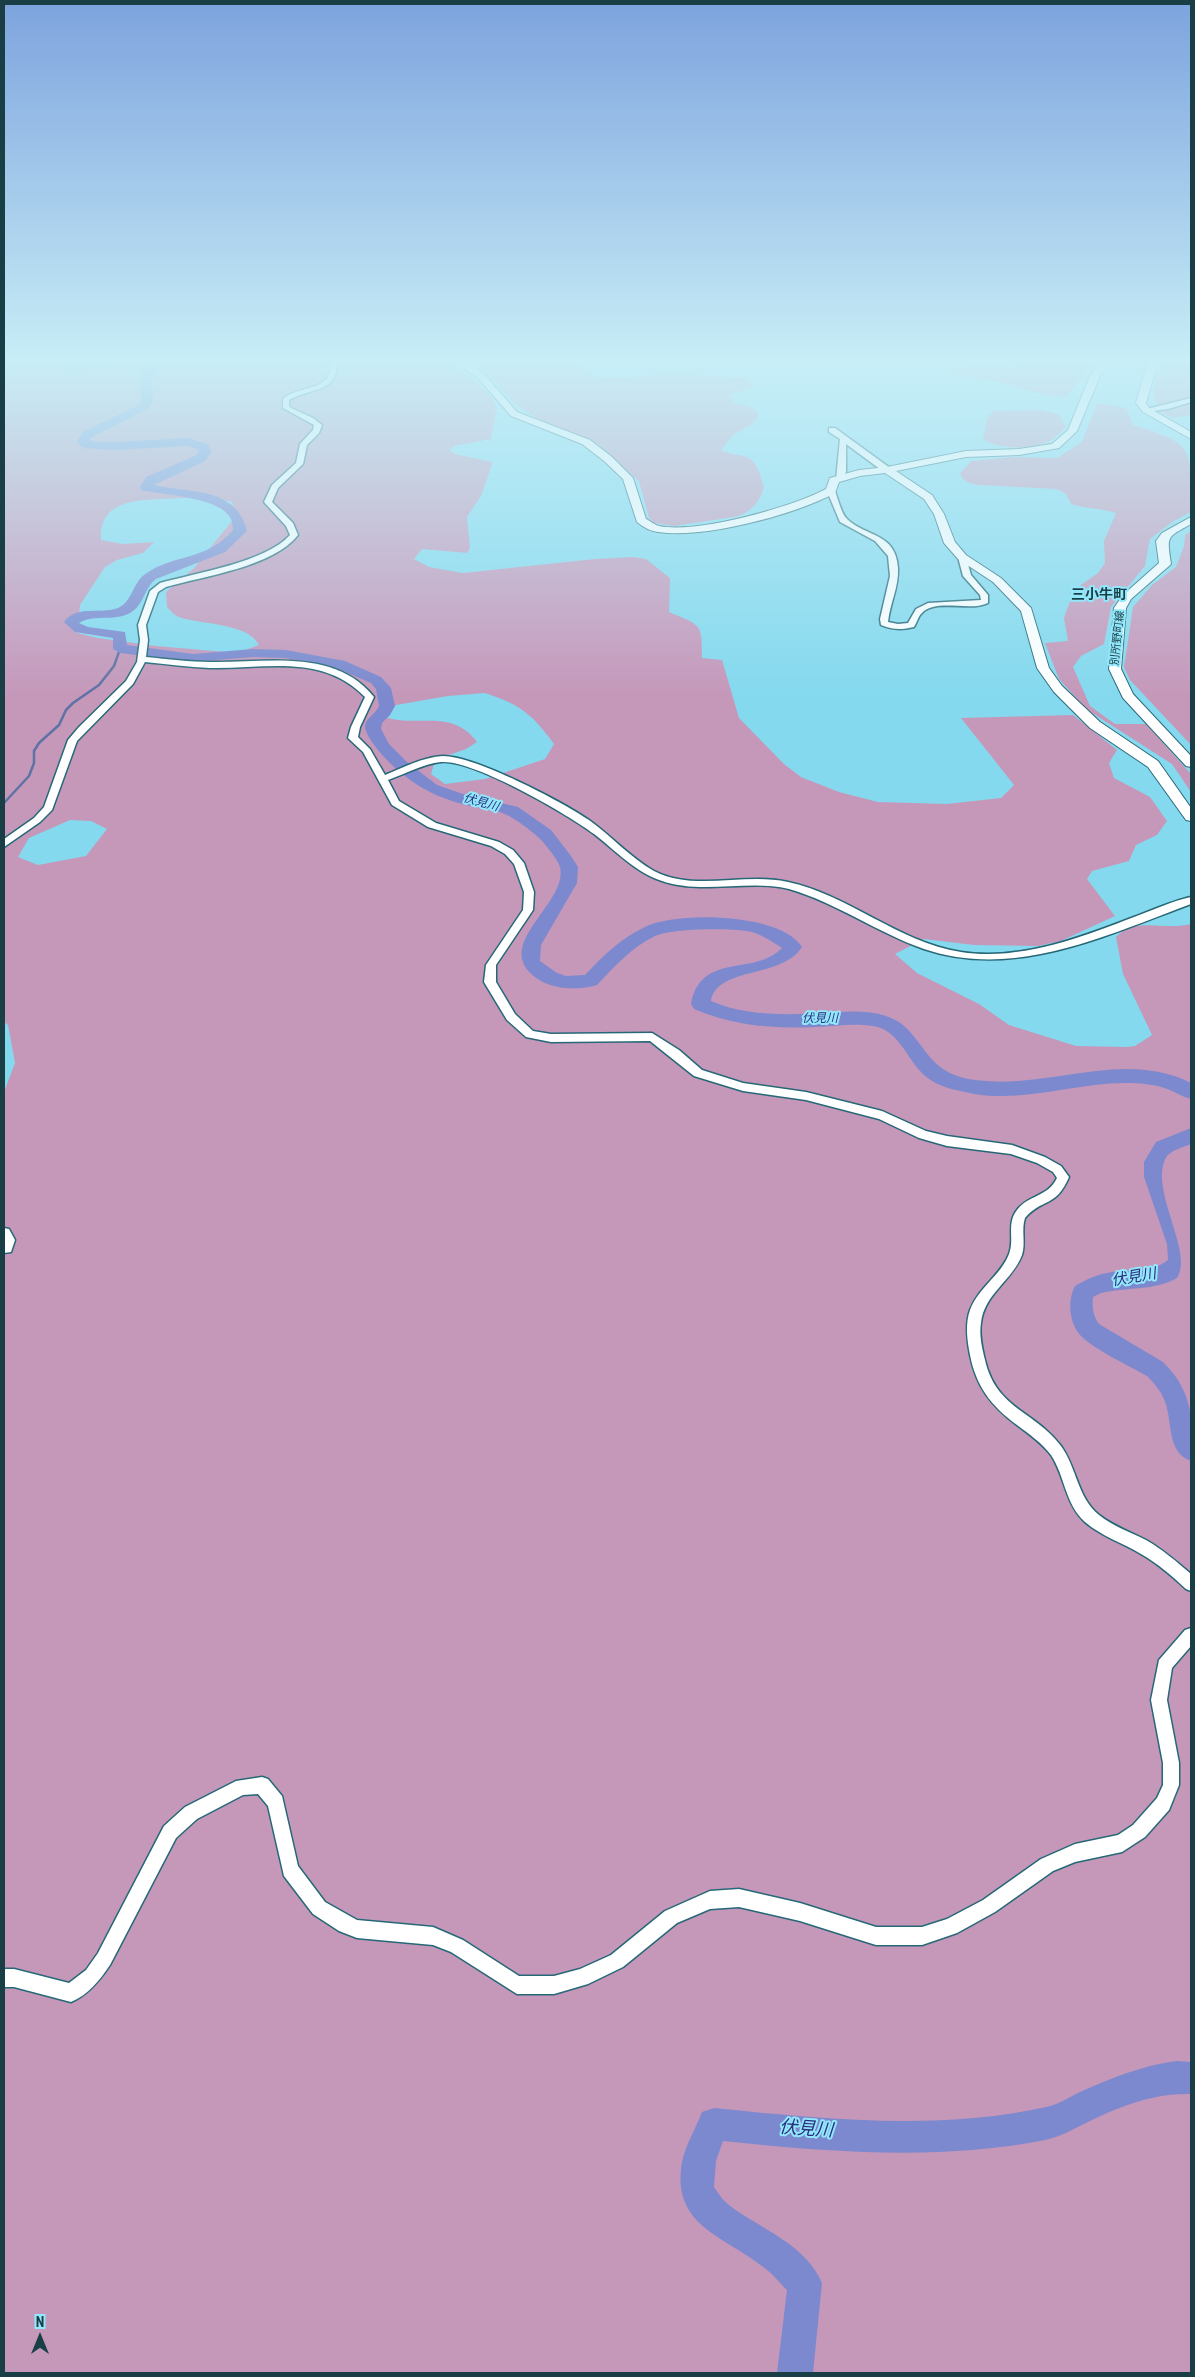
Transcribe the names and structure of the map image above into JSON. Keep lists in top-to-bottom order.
{
  "streets": {
    "street": ["別所野町線"]
  },
  "districts": ["三小牛町"],
  "water": ["伏見川"],
  "north": "top"
}
